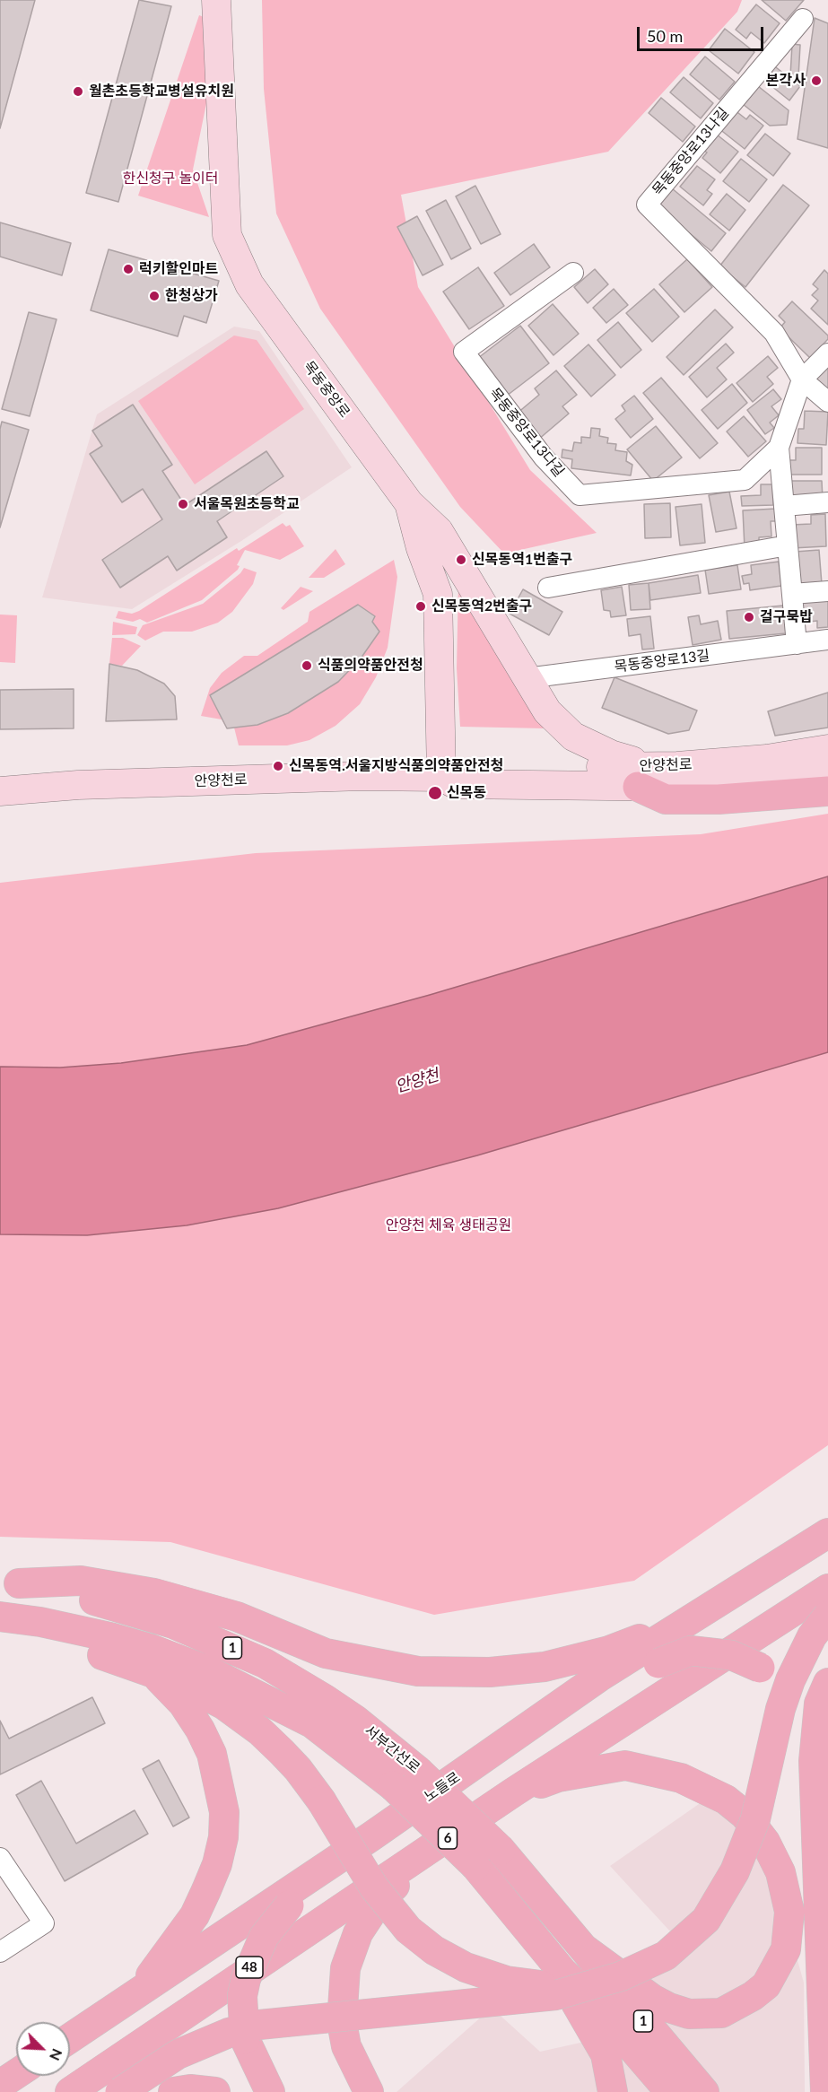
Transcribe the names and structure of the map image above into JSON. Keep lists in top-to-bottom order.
{
  "streets": {
    "main road": [
      "목동중앙로",
      "안양천로",
      "1",
      "서부간선로",
      "노들로",
      "6",
      "48"
    ],
    "street": ["목동중앙로13나길", "목동중앙로13다길", "목동중앙로13길"]
  },
  "crossings": [
    ["목동중앙로13나길", "목동중앙로13다길"],
    ["목동중앙로", "안양천로"],
    ["노들로", "48"]
  ],
  "water": ["안양천"],
  "parks": ["한신청구 놀이터", "안양천 체육 생태공원"],
  "places": [
    "본각사",
    "월촌초등학교병설유치원",
    "럭키할인마트",
    "한청상가",
    "서울목원초등학교",
    "신목동역1번출구",
    "신목동역2번출구",
    "걸구묵밥",
    "식품의약품안전청",
    "신목동역.서울지방식품의약품안전청",
    "신목동"
  ],
  "scale_bar": "50 m",
  "north": "bottom right"
}
